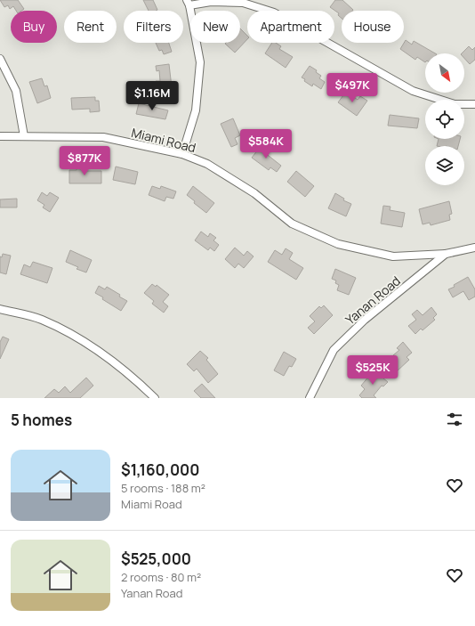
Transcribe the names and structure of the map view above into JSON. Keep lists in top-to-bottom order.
{
  "streets": {
    "street": ["Miami Road", "Yanan Road"]
  },
  "crossings": [
    ["Miami Road", "Yanan Road"]
  ],
  "north": "bottom right",
  "page": {
    "chip": [
      "Buy",
      "Rent",
      "Filters",
      "New",
      "Apartment",
      "House"
    ],
    "price": [
      "$497K",
      "$1.16M",
      "$584K",
      "$877K",
      "$525K"
    ],
    "heading": "5 homes",
    "list": [
      {
        "name": "$1,160,000",
        "note": "5 rooms · 188 m² · Miami Road"
      },
      {
        "name": "$525,000",
        "note": "2 rooms · 80 m² · Yanan Road"
      }
    ]
  }
}
